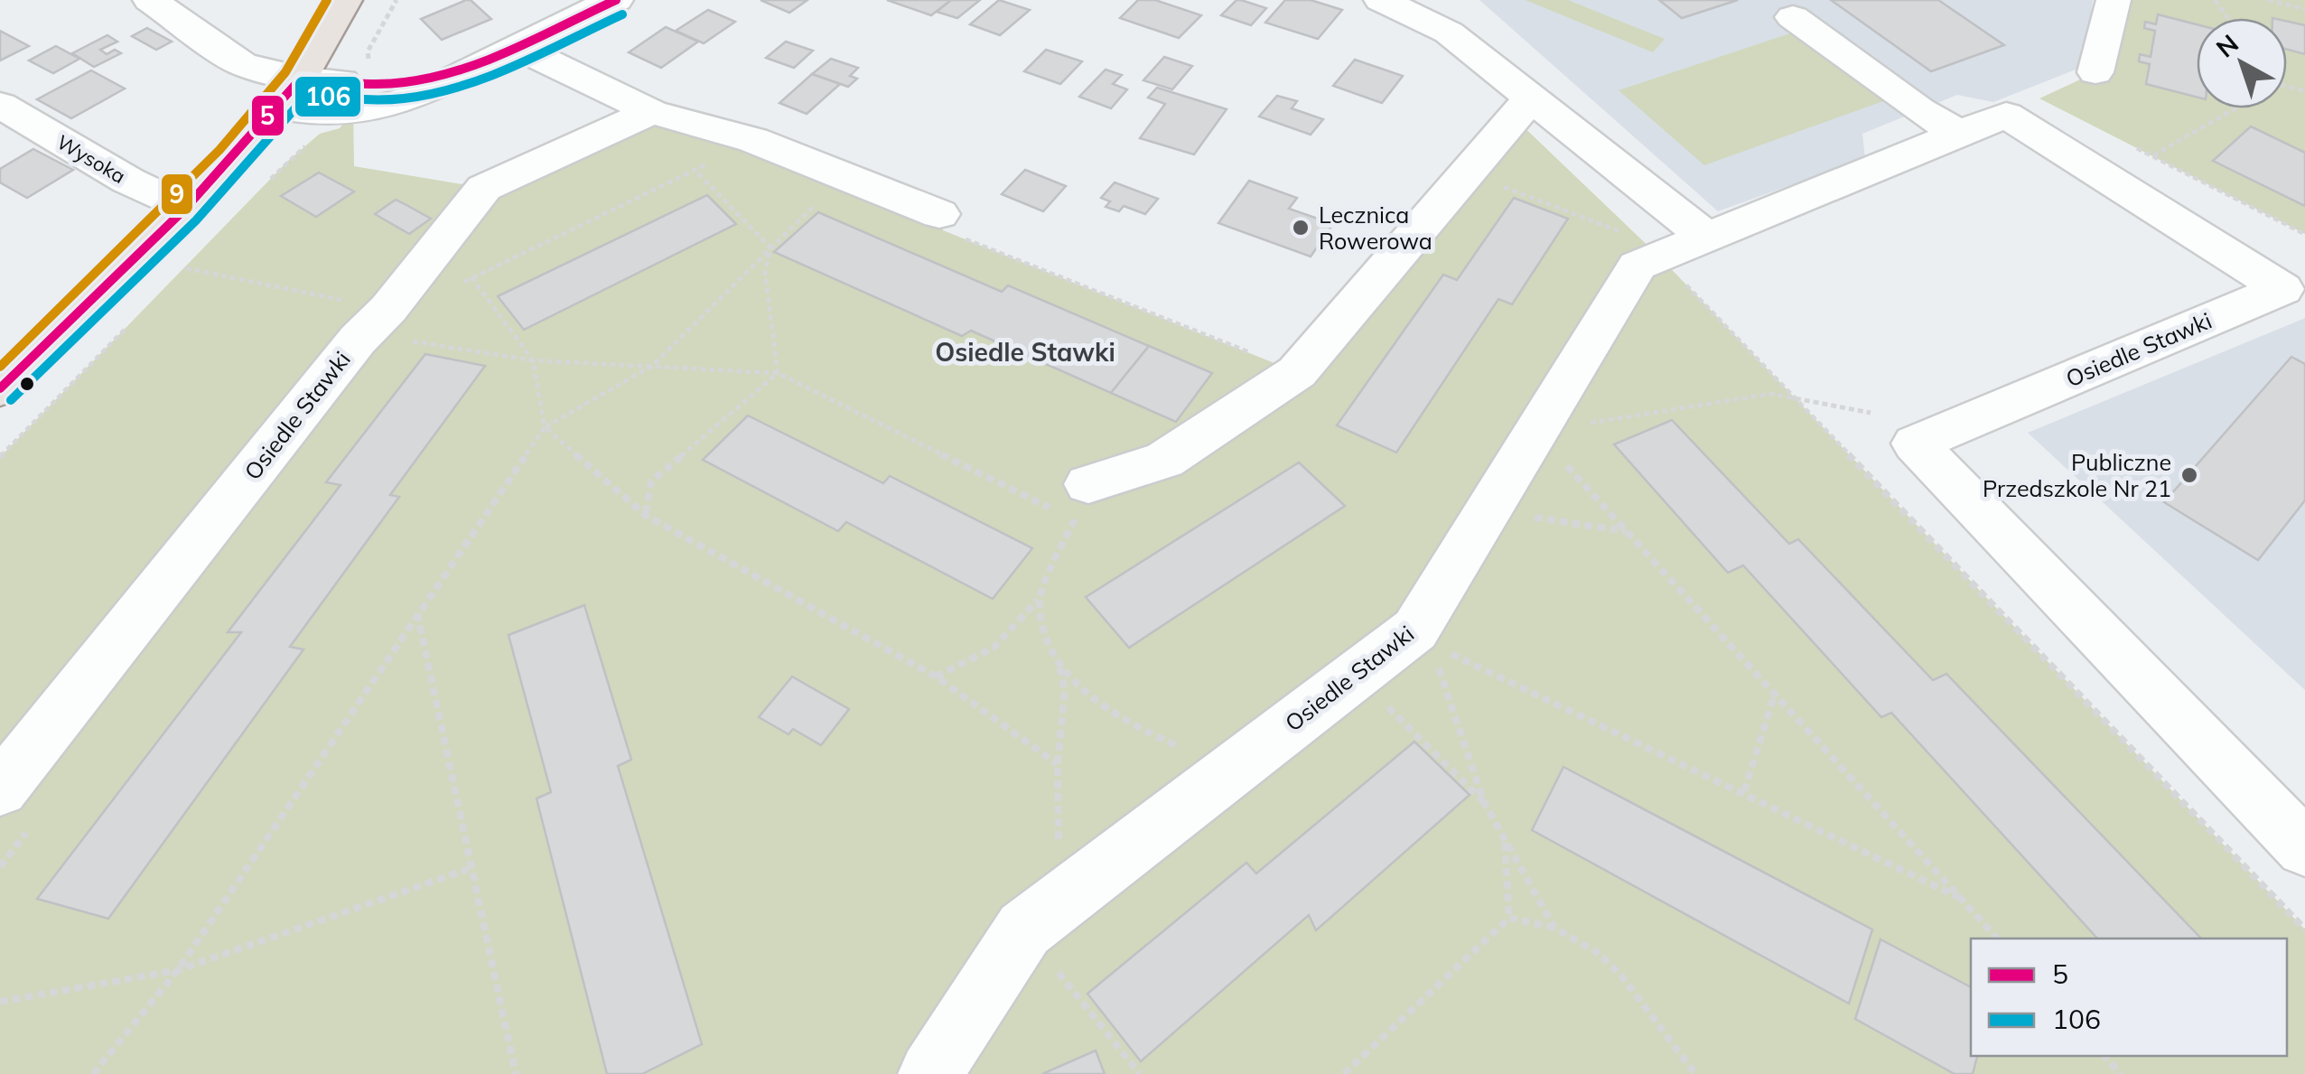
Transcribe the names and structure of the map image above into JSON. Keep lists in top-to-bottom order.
{
  "streets": {
    "street": ["Wysoka", "Osiedle Stawki"]
  },
  "districts": ["Osiedle Stawki"],
  "places": ["Lecznica Rowerowa", "Publiczne Przedszkole Nr 21"],
  "lines": ["transit line 5", "transit line 9", "transit line 106"],
  "legend": ["5", "106"],
  "north": "top left"
}
